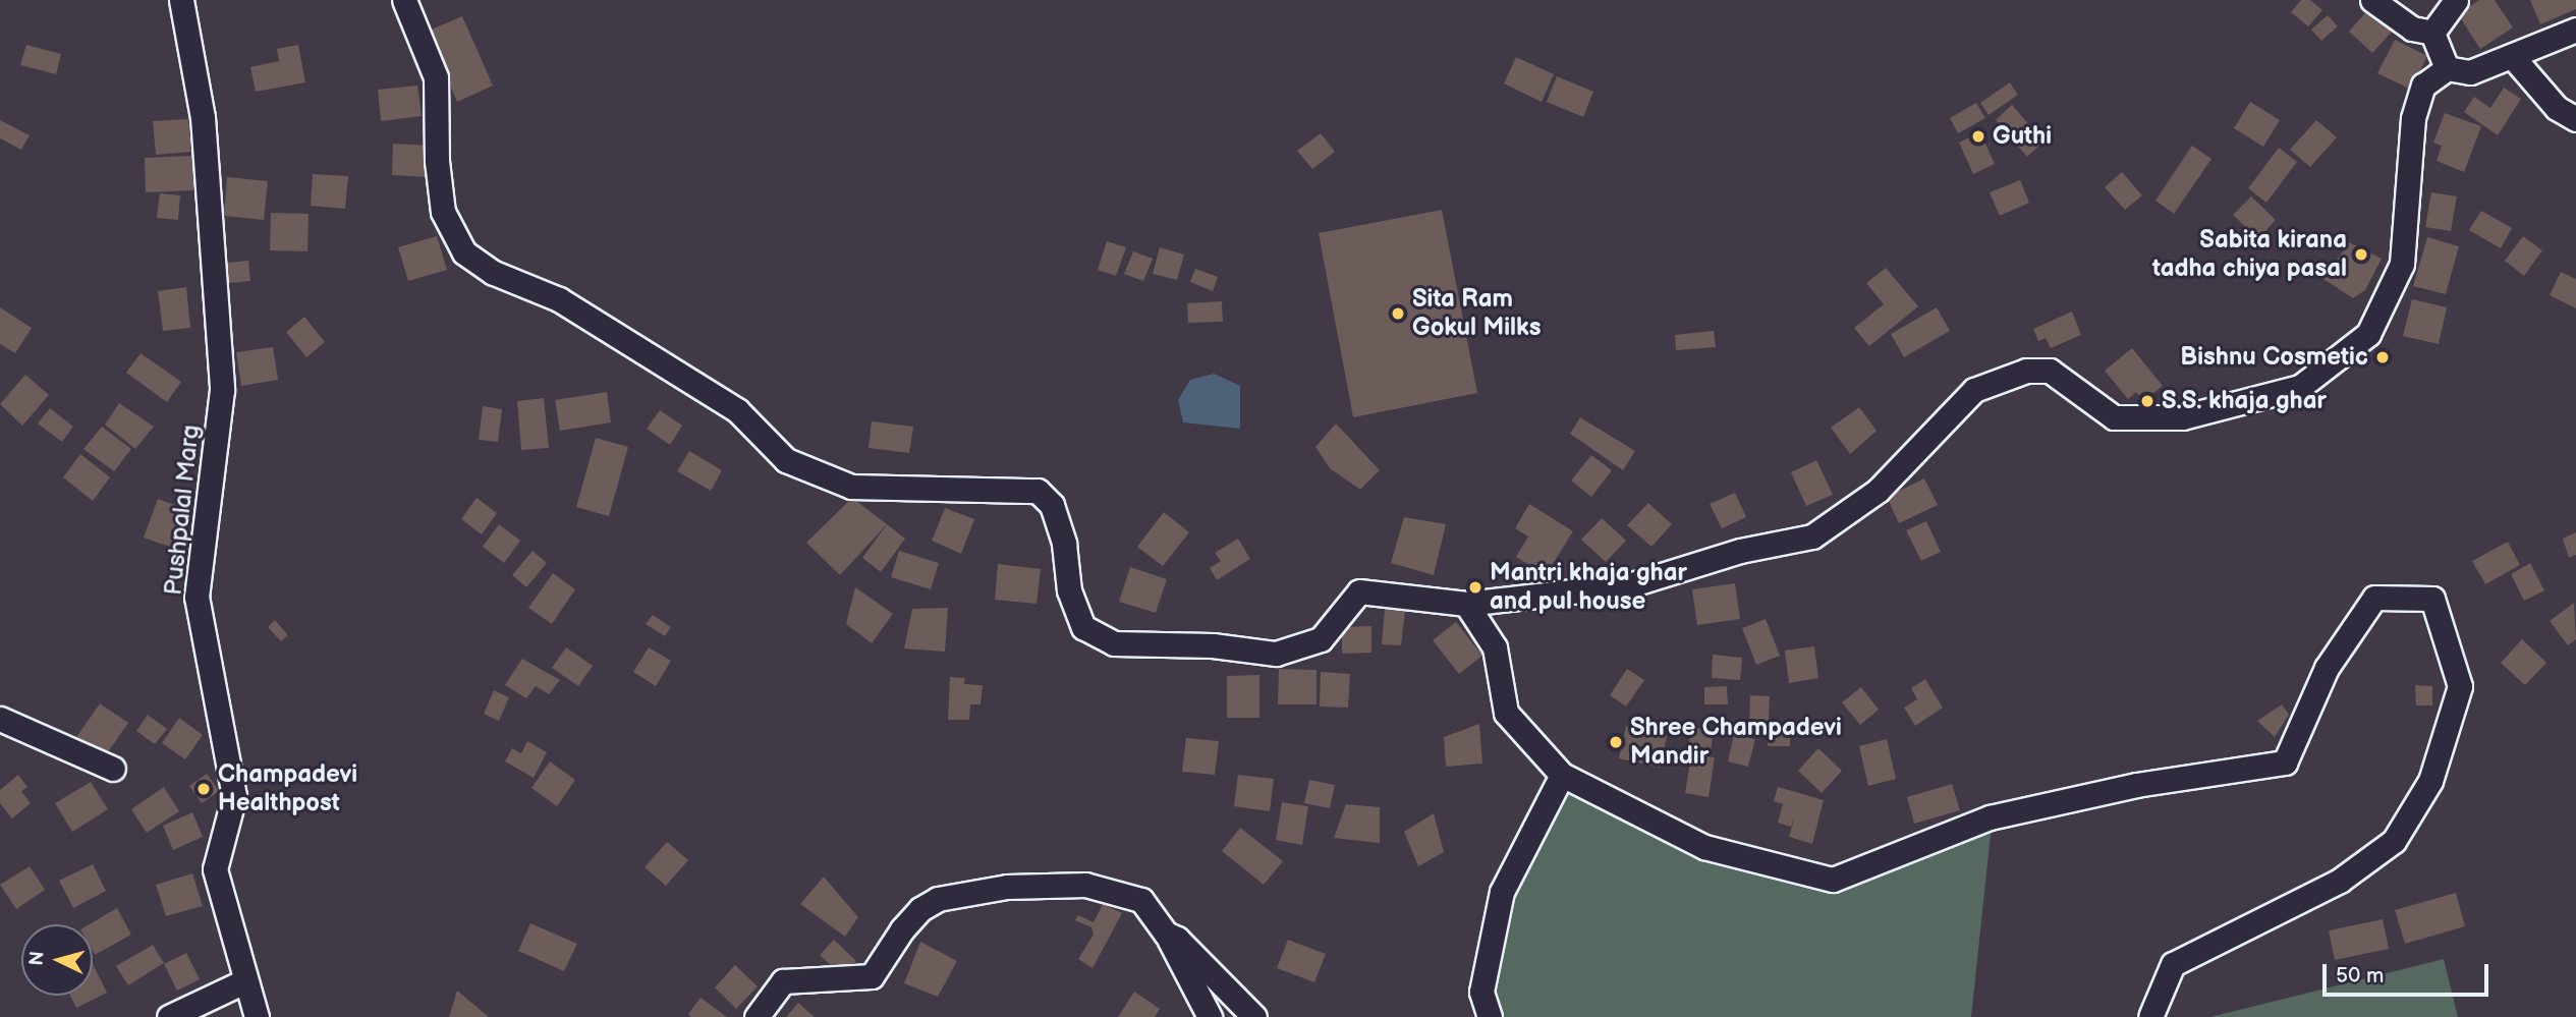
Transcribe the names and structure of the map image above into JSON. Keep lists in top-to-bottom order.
{
  "streets": {
    "street": ["Pushpalal Marg"]
  },
  "places": [
    "Guthi",
    "Sabita kirana tadha chiya pasal",
    "Sita Ram Gokul Milks",
    "Bishnu Cosmetic",
    "S.S. khaja ghar",
    "Mantri khaja ghar and pul house",
    "Shree Champadevi Mandir",
    "Champadevi Healthpost"
  ],
  "scale_bar": "50 m",
  "north": "left"
}
